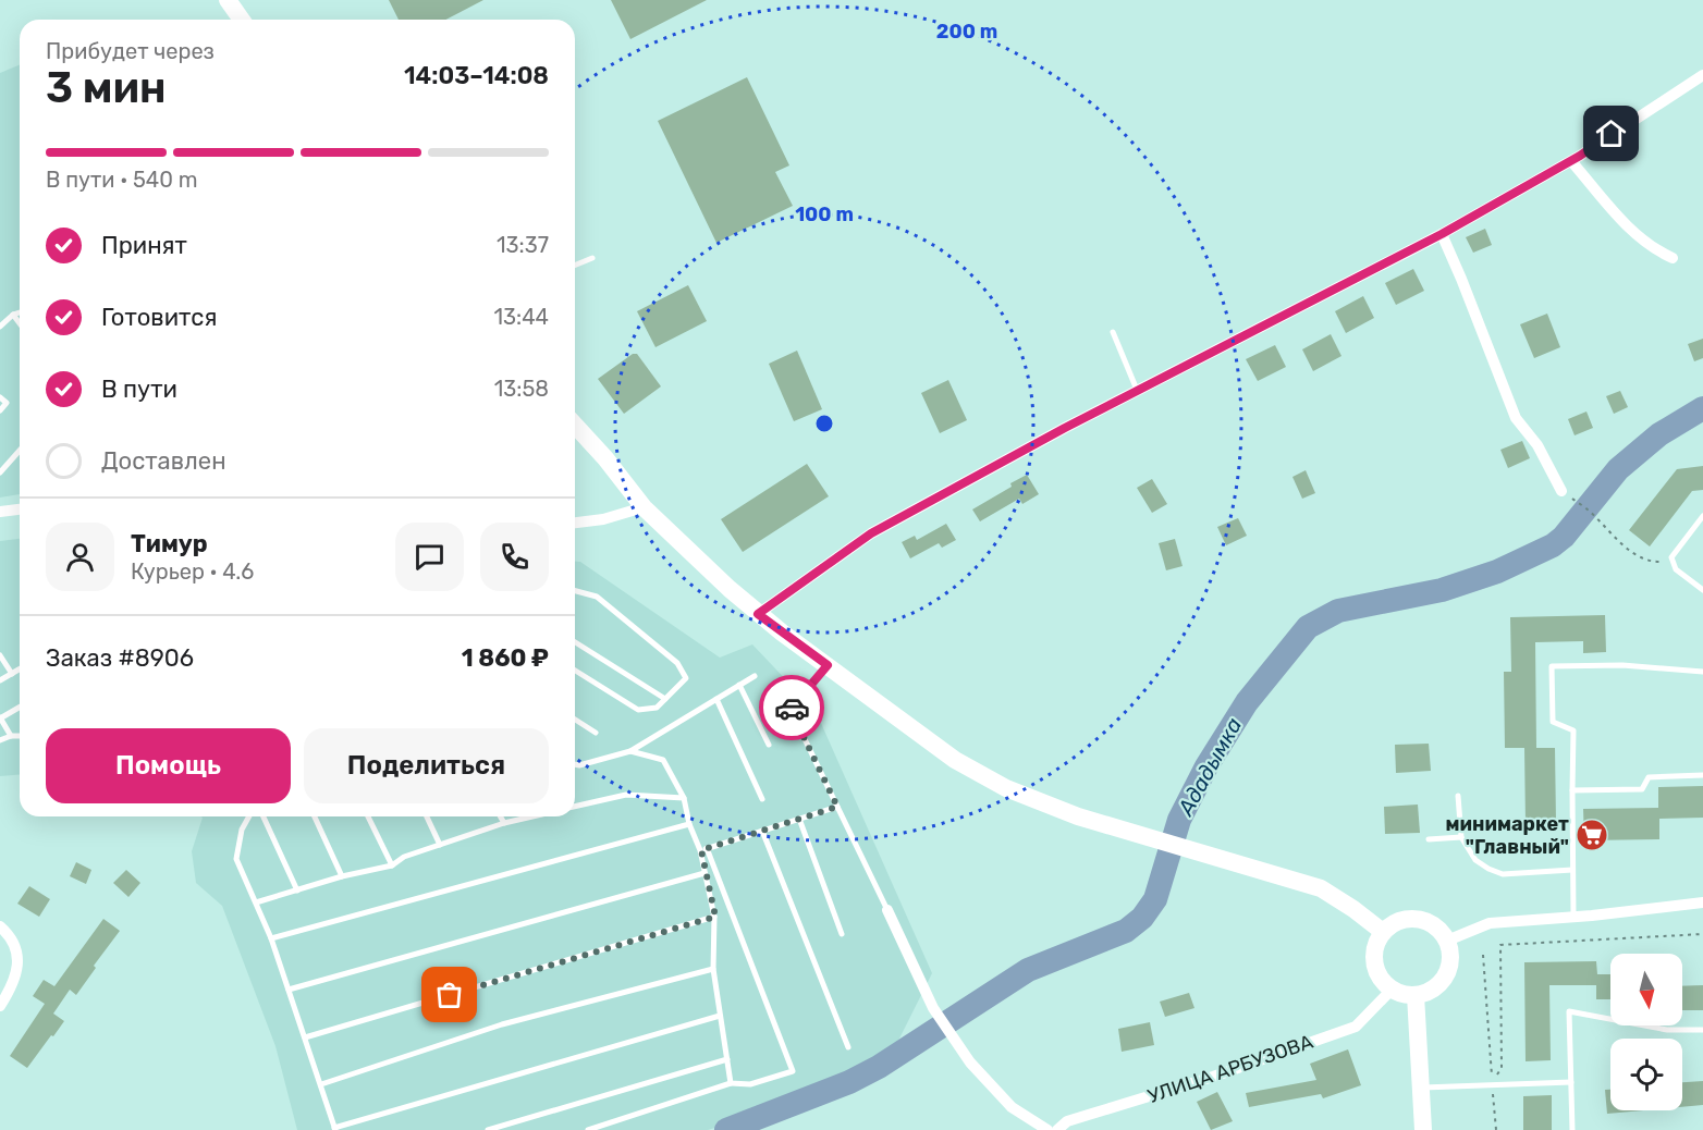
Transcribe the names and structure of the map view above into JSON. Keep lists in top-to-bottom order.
{
  "streets": {
    "street": ["УЛИЦА АРБУЗОВА"]
  },
  "water": ["Ададымка"],
  "places": {
    "supermarket": ["минимаркет \"Главный\""]
  },
  "north": "bottom",
  "page": {
    "heading": ["3 мин", "Прибудет через", "14:03–14:08"],
    "panel": [
      "Тимур",
      "Курьер · 4.6",
      "Заказ #8906",
      "1 860 ₽"
    ],
    "bar": "В пути · 540 m",
    "list": [
      ["Принят", "13:37"],
      ["Готовится", "13:44"],
      ["В пути", "13:58"],
      "Доставлен"
    ],
    "buttons": ["Помощь", "Поделиться"]
  },
  "rings": ["200 m", "100 m"]
}
